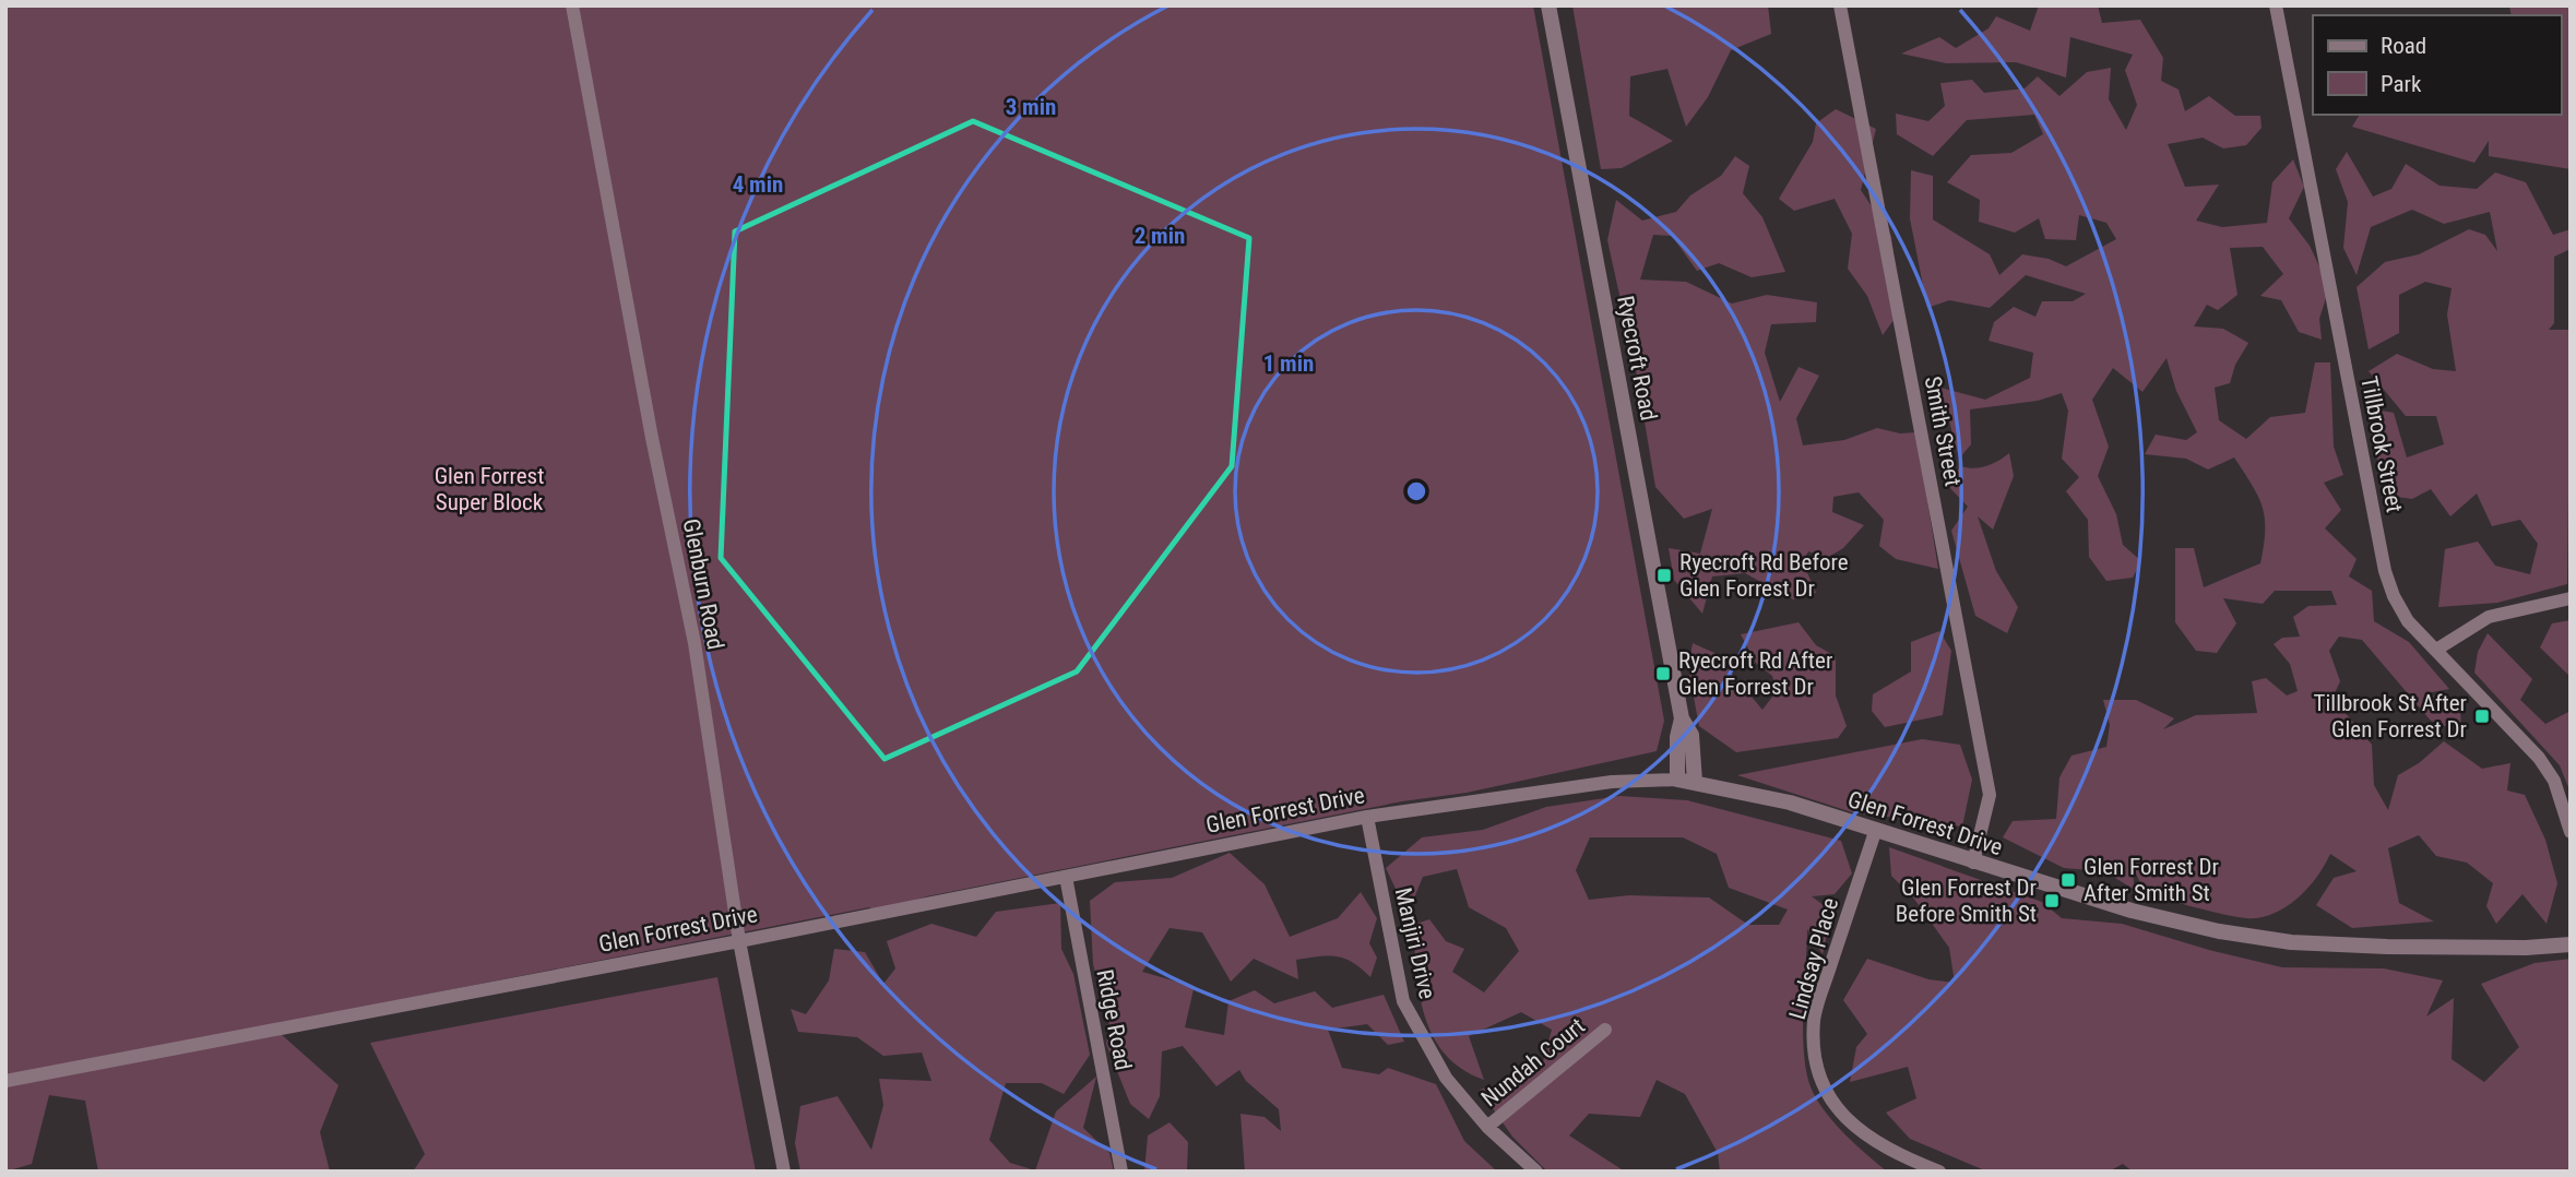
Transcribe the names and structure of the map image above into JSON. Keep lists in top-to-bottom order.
{
  "streets": {
    "street": [
      "Ryecroft Road",
      "Smith Street",
      "Tillbrook Street",
      "Glenburn Road",
      "Glen Forrest Drive",
      "Manjiri Drive",
      "Lindsay Place",
      "Ridge Road",
      "Nundah Court"
    ]
  },
  "crossings": [
    ["Ryecroft Road", "Glen Forrest Drive"],
    ["Smith Street", "Glen Forrest Drive"],
    ["Glenburn Road", "Glen Forrest Drive"],
    ["Glen Forrest Drive", "Manjiri Drive"],
    ["Glen Forrest Drive", "Lindsay Place"],
    ["Glen Forrest Drive", "Ridge Road"],
    ["Manjiri Drive", "Nundah Court"]
  ],
  "parks": ["Glen Forrest Super Block"],
  "places": {
    "transit": [
      "Ryecroft Rd Before Glen Forrest Dr",
      "Ryecroft Rd After Glen Forrest Dr",
      "Tillbrook St After Glen Forrest Dr",
      "Glen Forrest Dr After Smith St",
      "Glen Forrest Dr Before Smith St"
    ]
  },
  "legend": ["Road", "Park"],
  "rings": [
    "3 min",
    "4 min",
    "2 min",
    "1 min"
  ]
}
